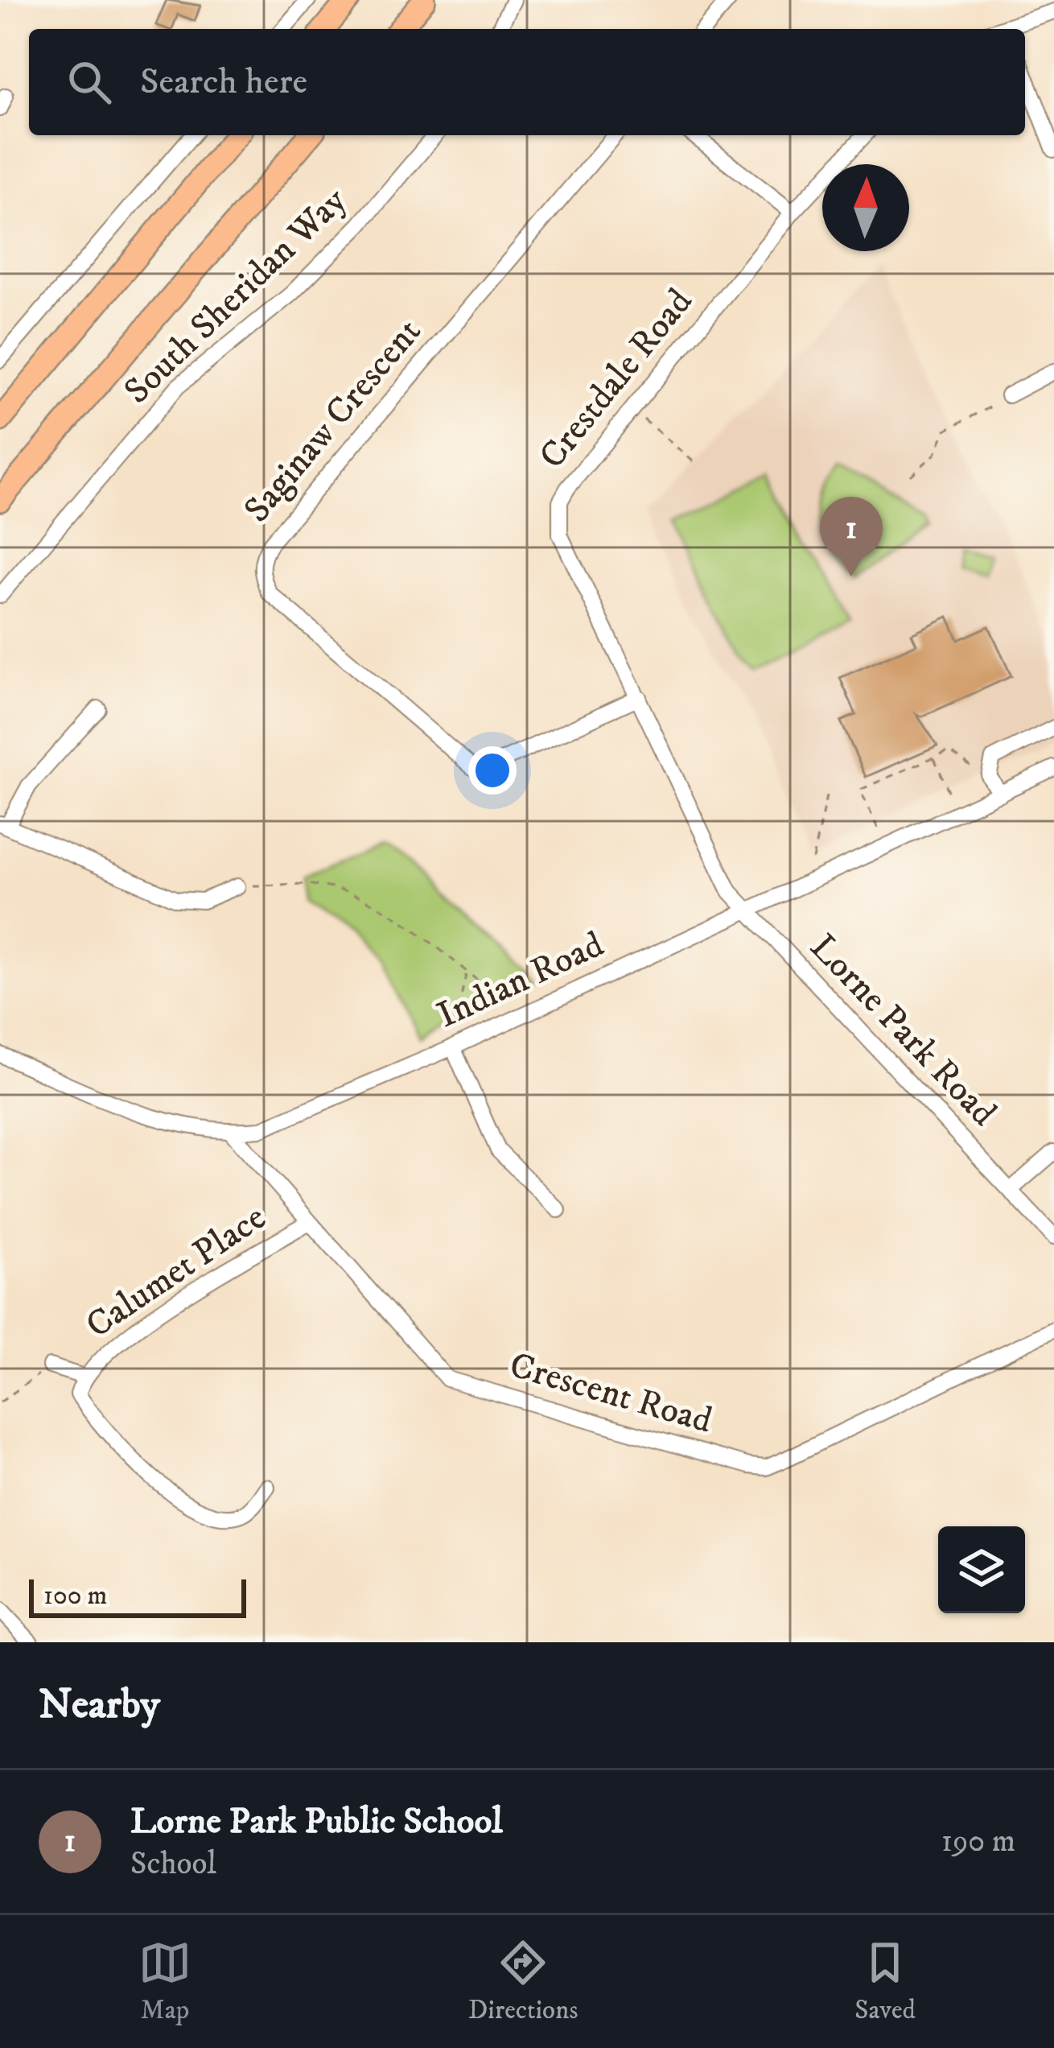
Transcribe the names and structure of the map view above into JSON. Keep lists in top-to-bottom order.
{
  "streets": {
    "street": [
      "South Sheridan Way",
      "Crestdale Road",
      "Saginaw Crescent",
      "Indian Road",
      "Lorne Park Road",
      "Calumet Place",
      "Crescent Road"
    ]
  },
  "crossings": [
    ["Crestdale Road", "Saginaw Crescent"],
    ["Crestdale Road", "Indian Road"],
    ["Crestdale Road", "Lorne Park Road"],
    ["Indian Road", "Lorne Park Road"],
    ["Indian Road", "Crescent Road"],
    ["Calumet Place", "Crescent Road"]
  ],
  "scale_bar": "100 m",
  "north": "top",
  "page": {
    "search": "Search here",
    "pins": "1",
    "scale": "100 m",
    "heading": "Nearby",
    "list": [
      {
        "mark": "1",
        "name": "Lorne Park Public School",
        "note": "School",
        "value": "190 m"
      }
    ],
    "nav": ["Map", "Directions", "Saved"]
  }
}
